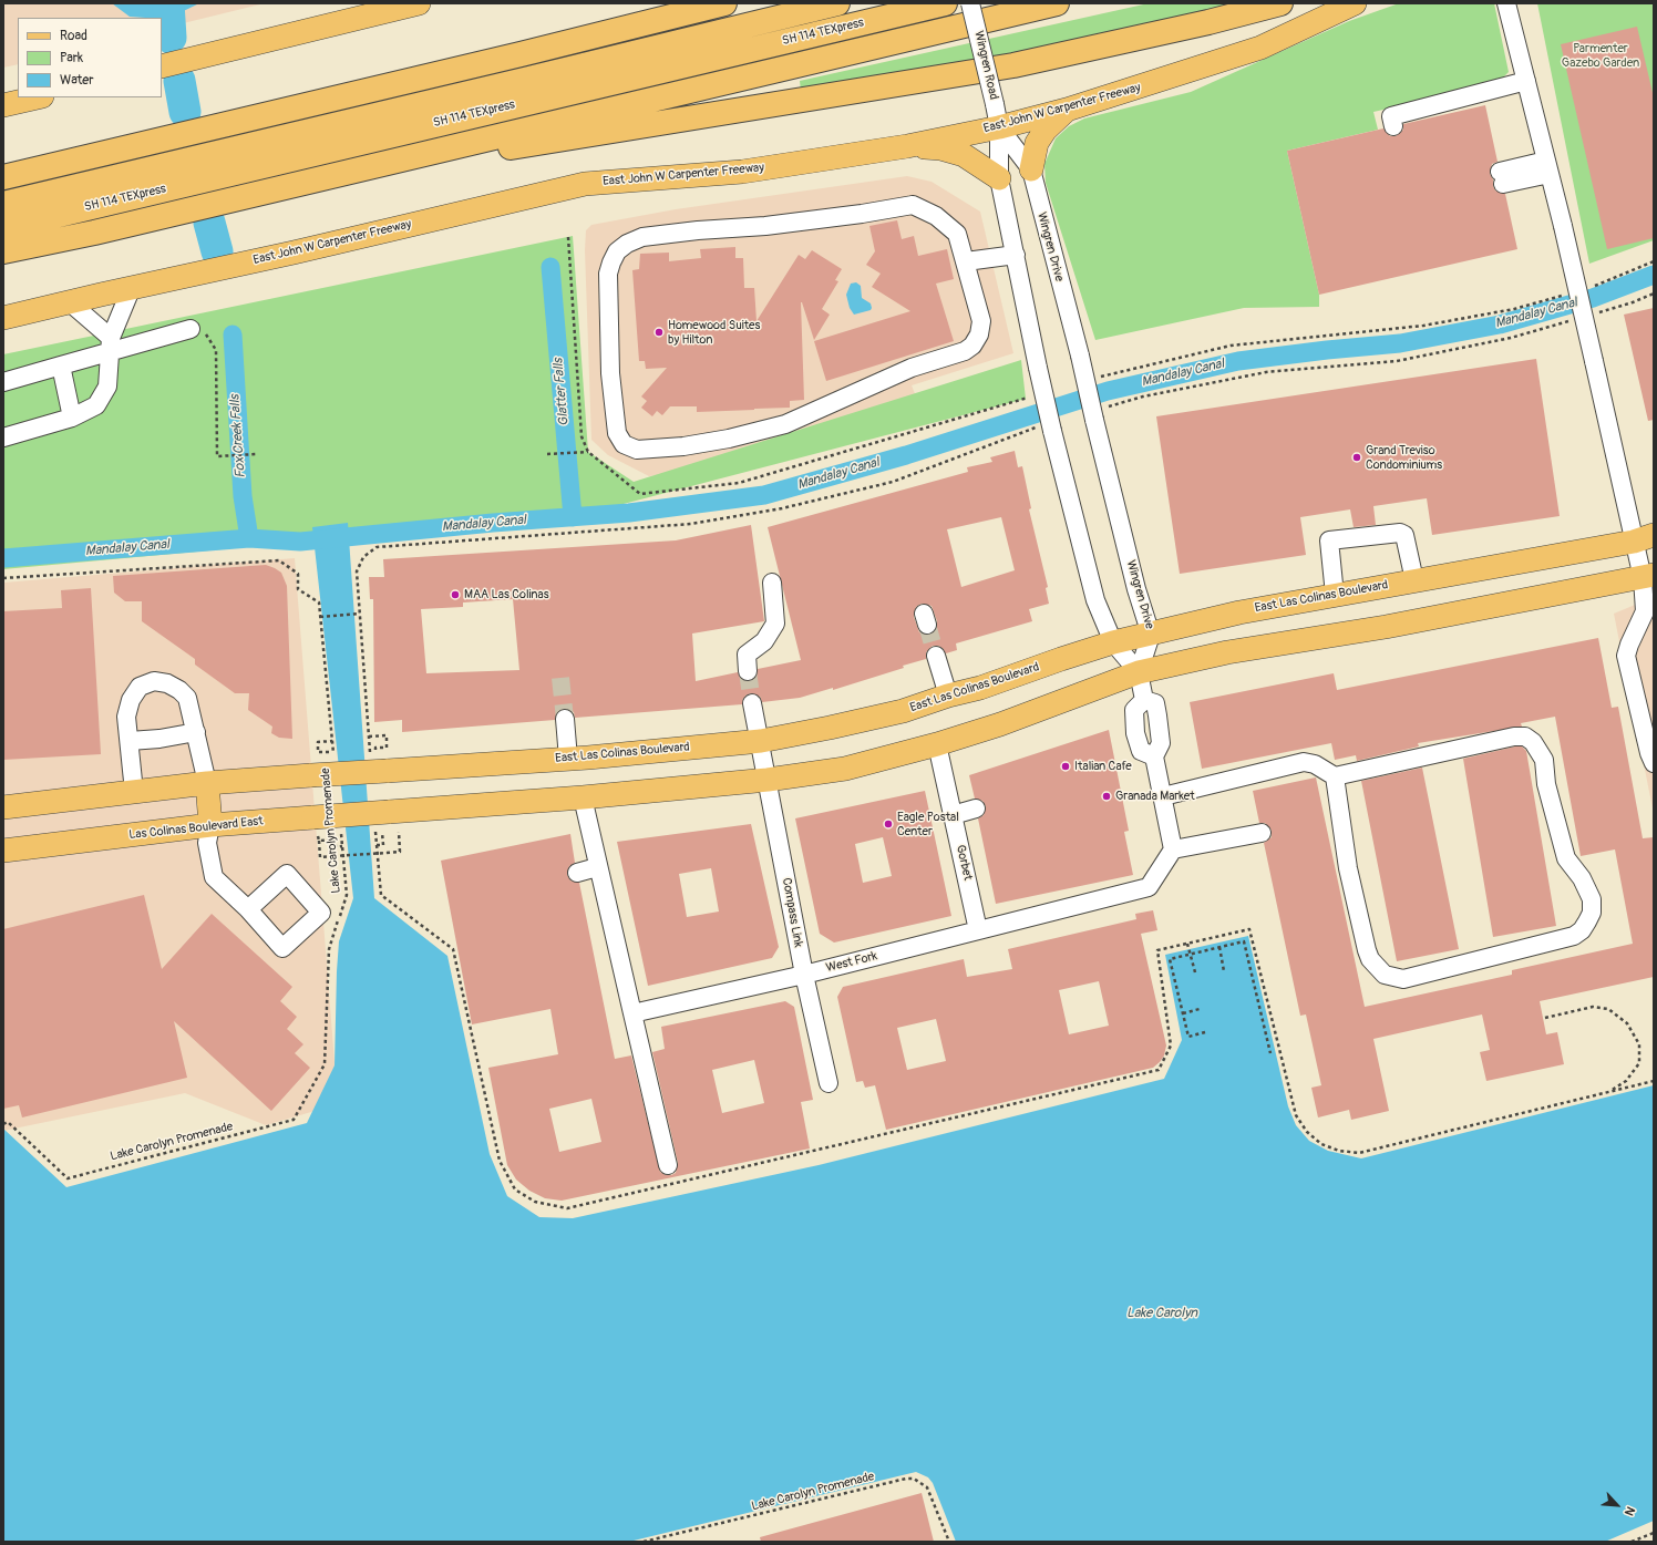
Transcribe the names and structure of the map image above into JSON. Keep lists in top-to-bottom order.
{
  "streets": {
    "highway": ["SH 114 TEXpress"],
    "main road": ["East John W Carpenter Freeway", "East Las Colinas Boulevard", "Las Colinas Boulevard East"],
    "street": [
      "Wingren Road",
      "Wingren Drive",
      "Gorbet",
      "Compass Link",
      "West Fork"
    ],
    "path": ["Lake Carolyn Promenade"]
  },
  "crossings": [
    ["Wingren Road", "East John W Carpenter Freeway"],
    ["Wingren Road", "Wingren Drive"],
    ["East John W Carpenter Freeway", "Wingren Drive"],
    ["Wingren Drive", "East Las Colinas Boulevard"],
    ["East Las Colinas Boulevard", "Compass Link"],
    ["Gorbet", "West Fork"],
    ["Compass Link", "West Fork"]
  ],
  "water": [
    "Mandalay Canal",
    "Glatter Falls",
    "Fox Creek Falls",
    "Lake Carolyn"
  ],
  "parks": ["Parmenter Gazebo Garden"],
  "places": [
    "Homewood Suites by Hilton",
    "Grand Treviso Condominiums",
    "MAA Las Colinas",
    "Italian Cafe",
    "Granada Market",
    "Eagle Postal Center"
  ],
  "legend": ["Road", "Park", "Water"],
  "north": "bottom right"
}
